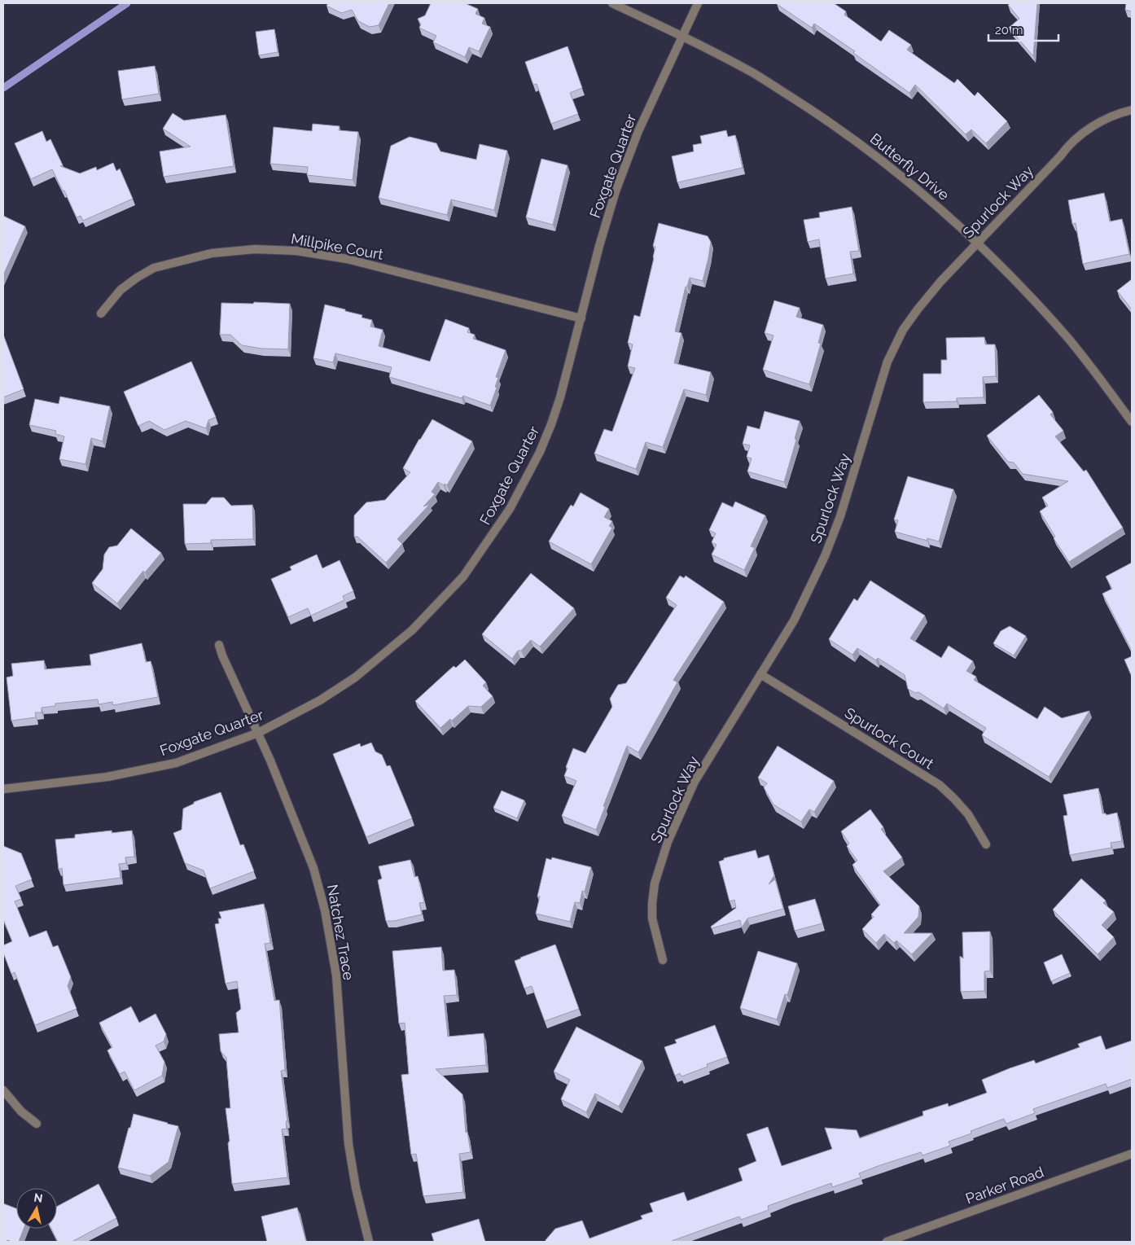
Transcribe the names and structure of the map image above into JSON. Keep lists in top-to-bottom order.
{
  "streets": {
    "street": [
      "Foxgate Quarter",
      "Butterfly Drive",
      "Spurlock Way",
      "Millpike Court",
      "Spurlock Court",
      "Natchez Trace",
      "Parker Road"
    ]
  },
  "crossings": [
    ["Foxgate Quarter", "Butterfly Drive"],
    ["Foxgate Quarter", "Millpike Court"],
    ["Foxgate Quarter", "Natchez Trace"],
    ["Butterfly Drive", "Spurlock Way"],
    ["Spurlock Way", "Spurlock Court"]
  ],
  "scale_bar": "20 m",
  "north": "top"
}
